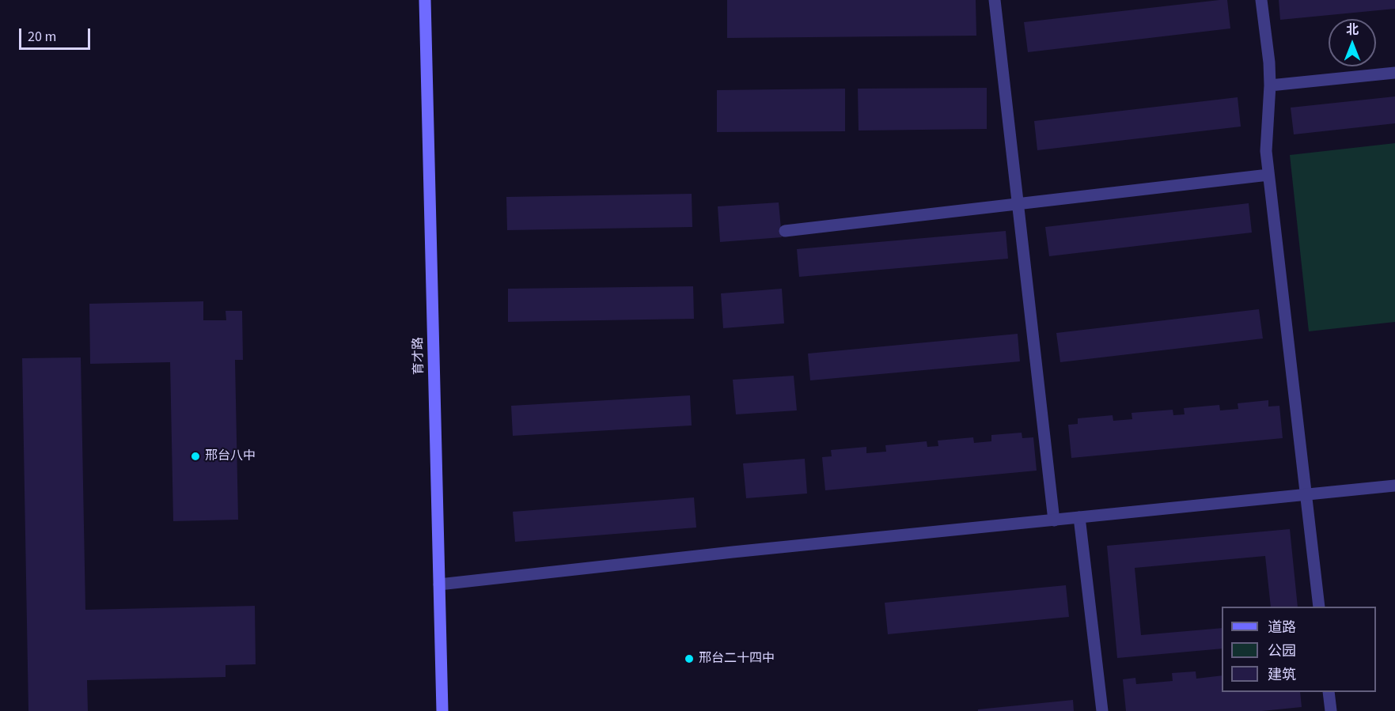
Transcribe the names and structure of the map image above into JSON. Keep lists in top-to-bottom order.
{
  "streets": {
    "street": ["育才路"]
  },
  "places": ["邢台八中", "邢台二十四中"],
  "legend": ["道路", "公园", "建筑"],
  "scale_bar": "20 m",
  "north": "top"
}
